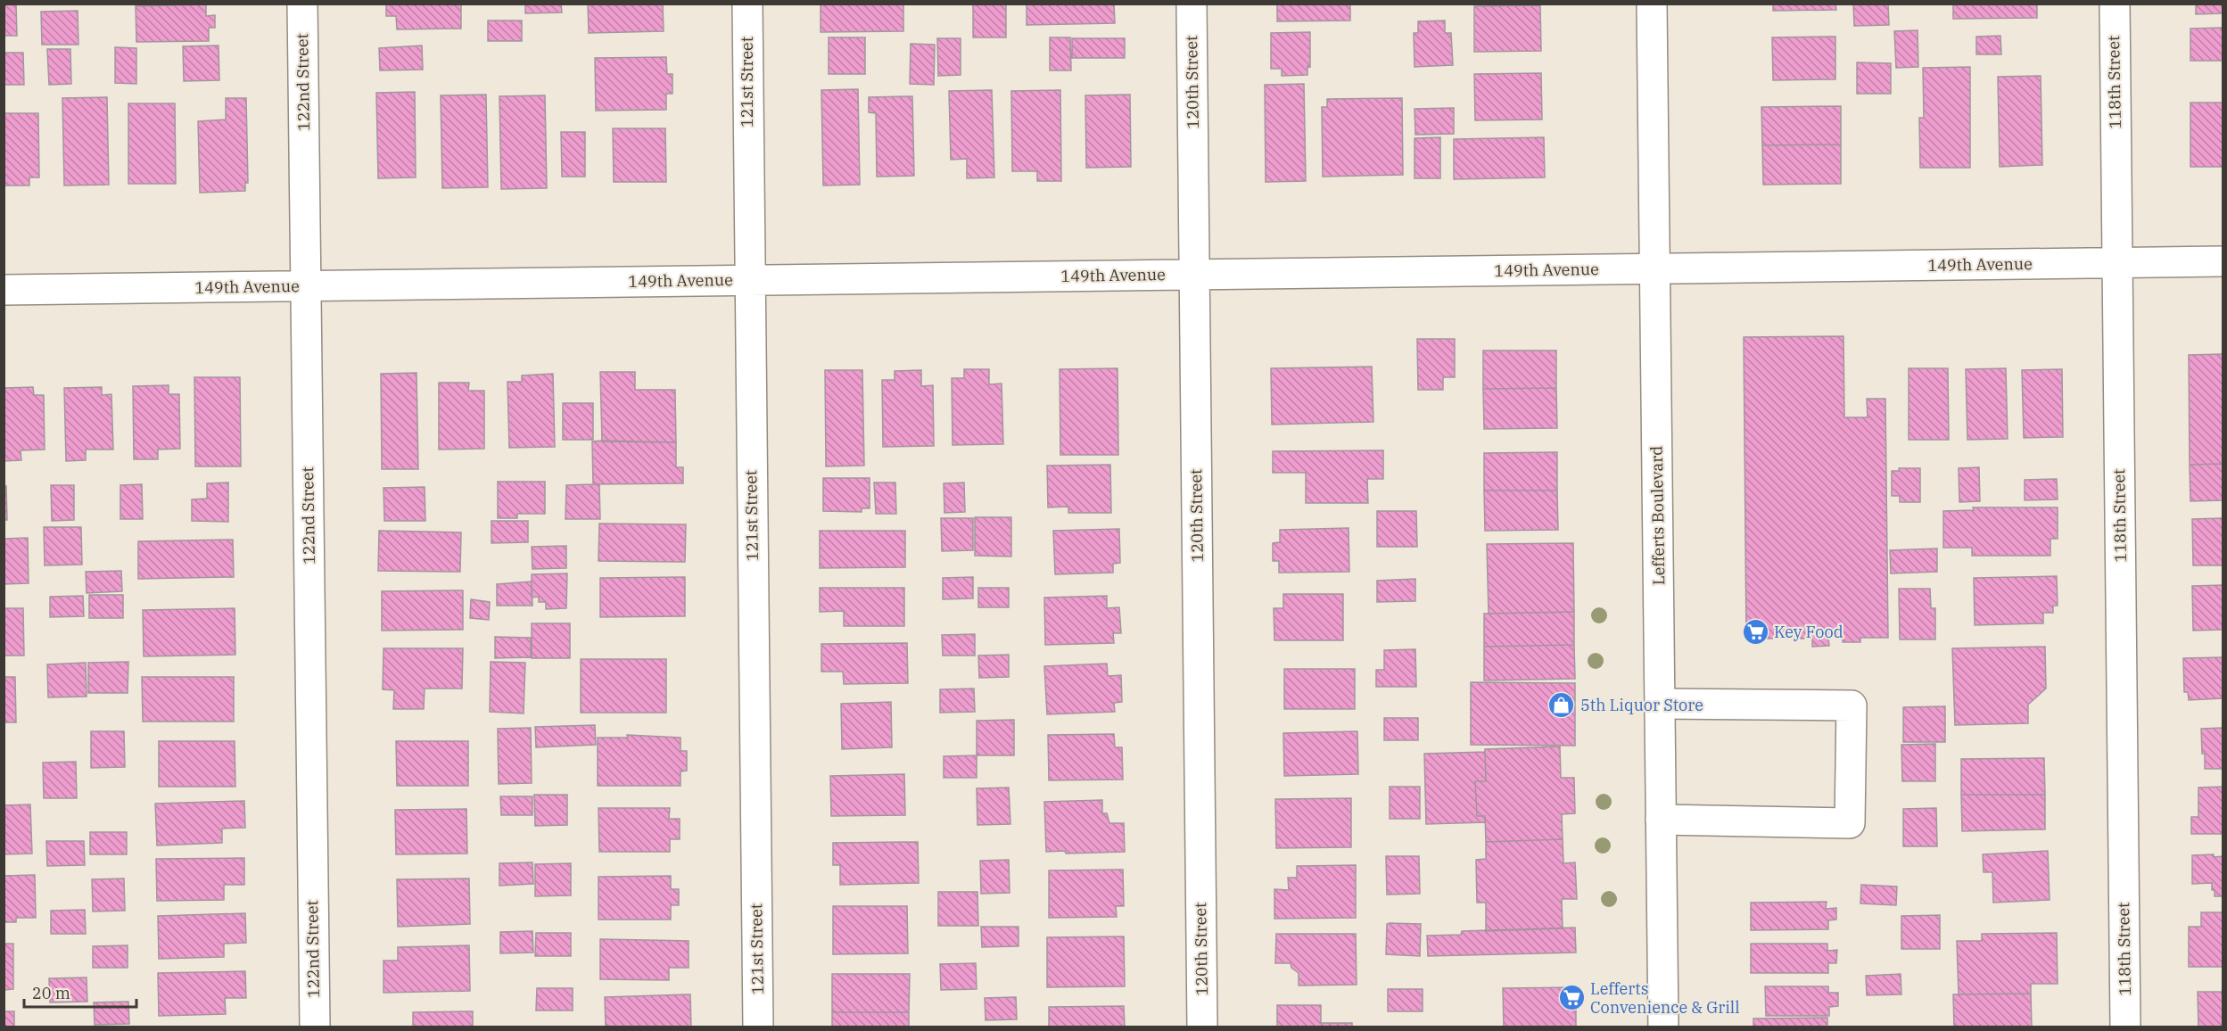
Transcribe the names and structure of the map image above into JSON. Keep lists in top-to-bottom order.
{
  "streets": {
    "street": [
      "122nd Street",
      "121st Street",
      "120th Street",
      "118th Street",
      "149th Avenue",
      "Lefferts Boulevard"
    ]
  },
  "crossings": [
    ["122nd Street", "149th Avenue"],
    ["121st Street", "149th Avenue"],
    ["120th Street", "149th Avenue"],
    ["118th Street", "149th Avenue"],
    ["149th Avenue", "Lefferts Boulevard"]
  ],
  "places": {
    "supermarket": ["Key Food", "Lefferts Convenience & Grill"],
    "shop": ["5th Liquor Store"]
  },
  "scale_bar": "20 m"
}
